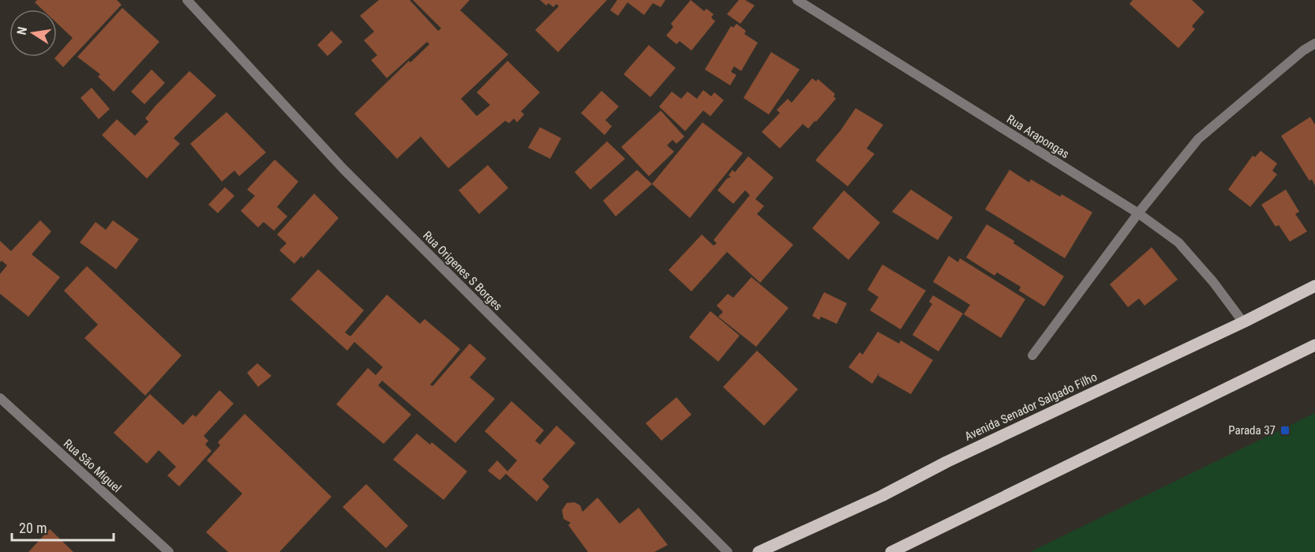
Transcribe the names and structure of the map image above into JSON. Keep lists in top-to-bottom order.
{
  "streets": {
    "main road": ["Avenida Senador Salgado Filho"],
    "street": ["Rua Arapongas", "Rua Origenes S Borges", "Rua São Miguel"]
  },
  "crossings": [
    ["Rua Arapongas", "Avenida Senador Salgado Filho"]
  ],
  "places": {
    "transit": ["Parada 37"]
  },
  "scale_bar": "20 m",
  "north": "left"
}
